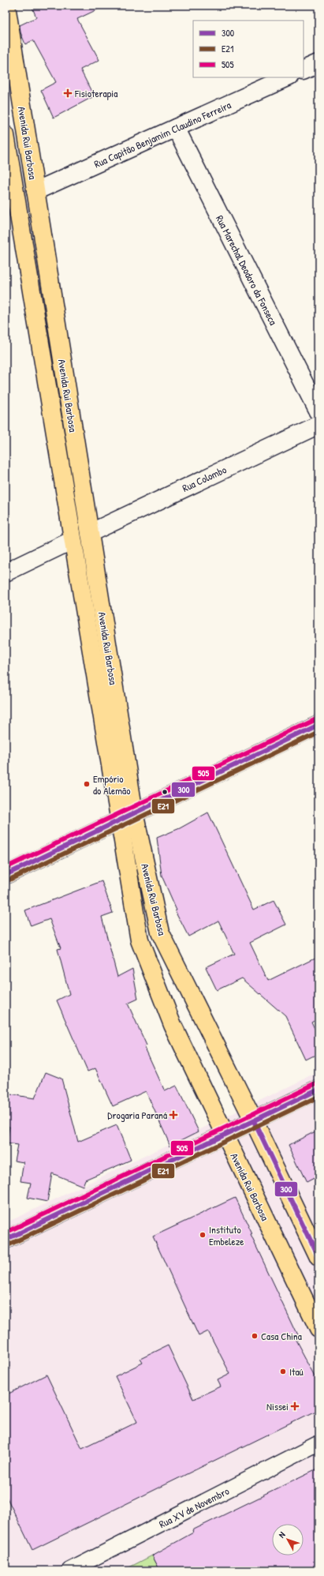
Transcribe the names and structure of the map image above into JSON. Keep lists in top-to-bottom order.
{
  "streets": {
    "main road": ["Avenida Rui Barbosa"],
    "street": [
      "Rua Capitão Benjamim Claudino Ferreira",
      "Rua Marechal Deodoro da Fonseca",
      "Rua Colombo",
      "Rua XV de Novembro"
    ]
  },
  "crossings": [
    ["Rua Capitão Benjamim Claudino Ferreira", "Avenida Rui Barbosa"],
    ["Rua Capitão Benjamim Claudino Ferreira", "Rua Marechal Deodoro da Fonseca"],
    ["Avenida Rui Barbosa", "Rua Colombo"]
  ],
  "places": {
    "health": ["Fisioterapia", "Drogaria Paraná", "Nissei"],
    "other": [
      "Empório do Alemão",
      "Instituto Embeleze",
      "Casa China",
      "Itaú"
    ]
  },
  "lines": ["transit line 505", "transit line 300", "transit line E21"],
  "legend": ["300", "E21", "505"],
  "north": "top left"
}
